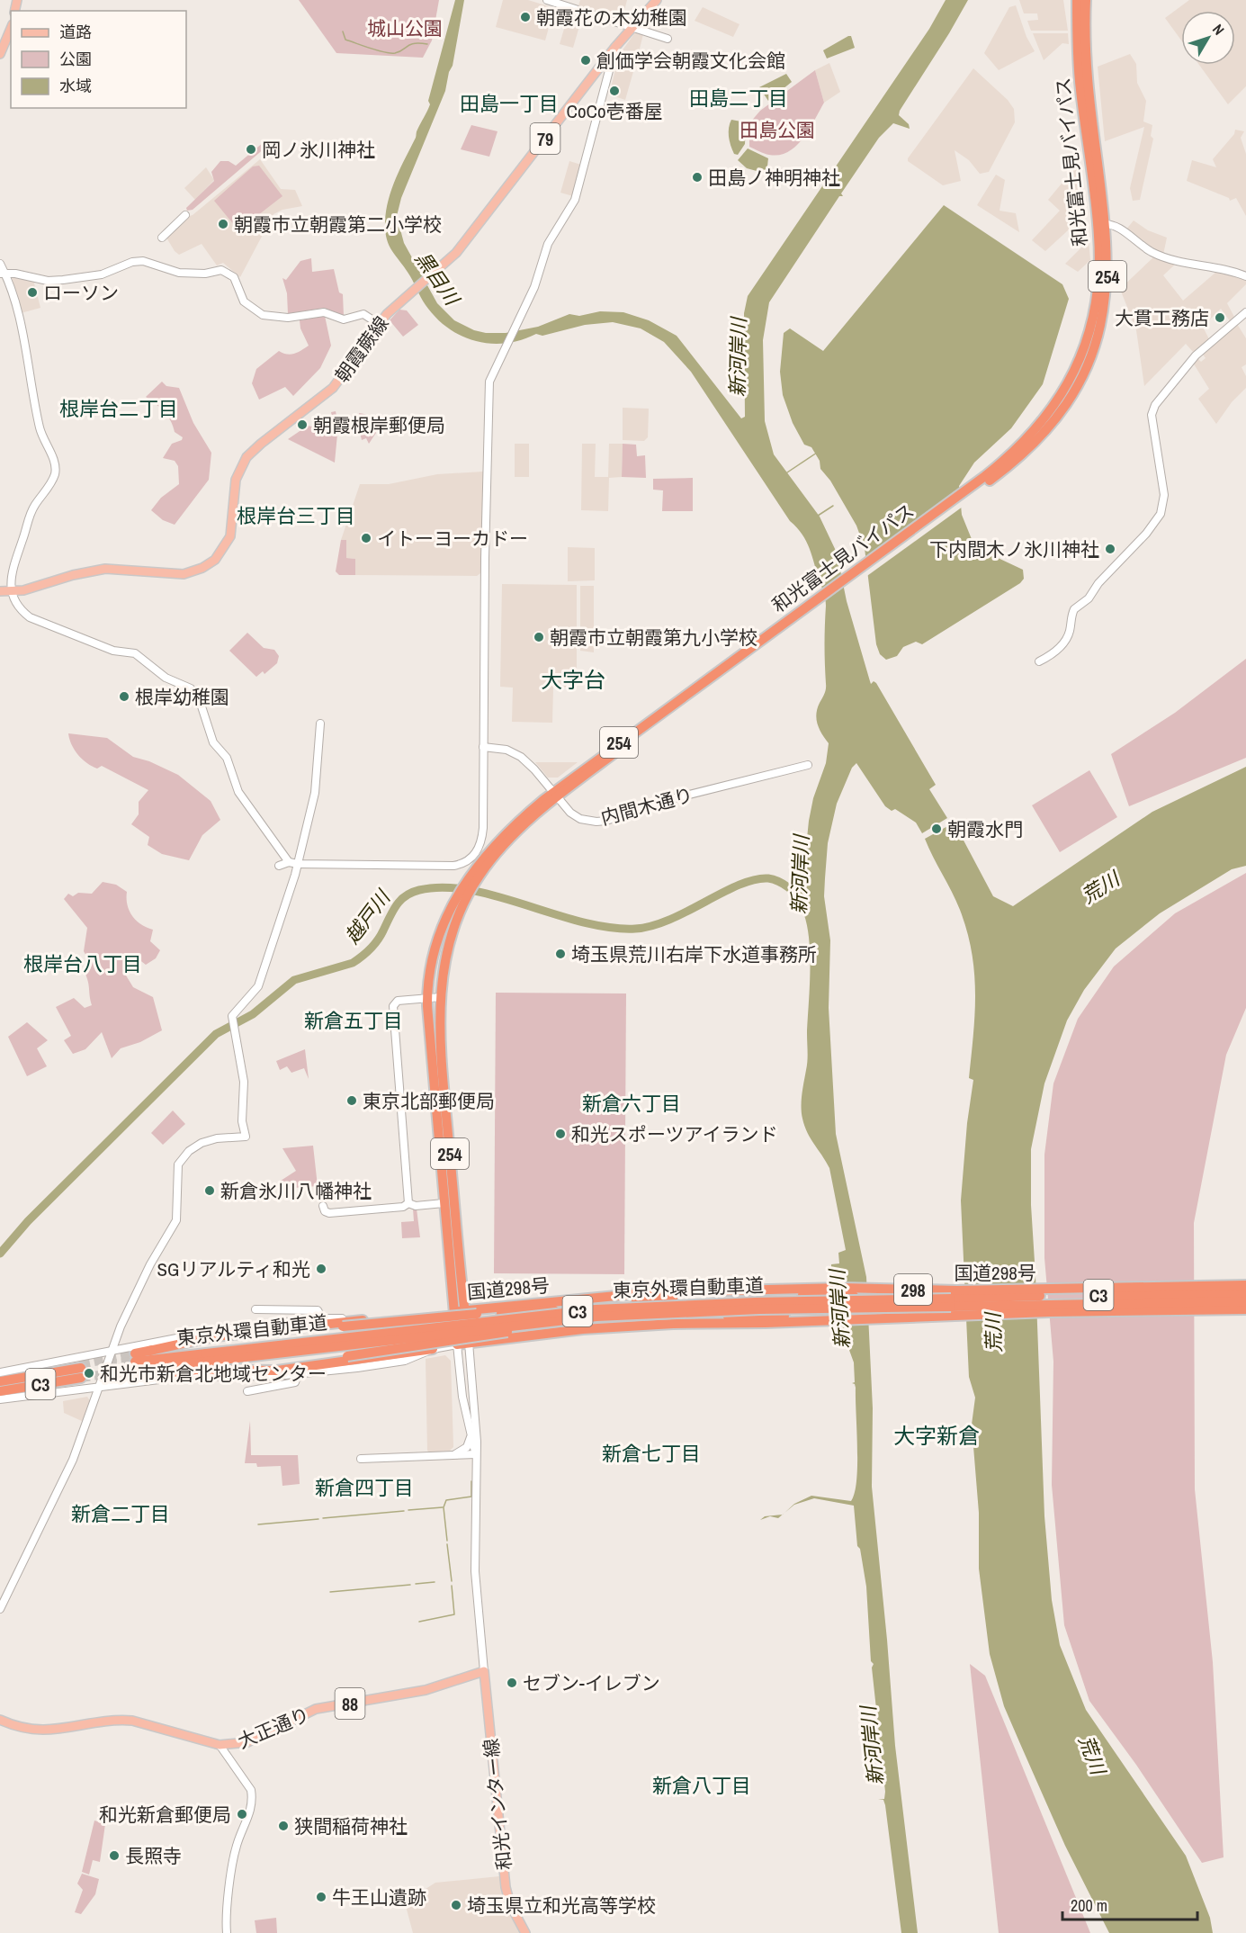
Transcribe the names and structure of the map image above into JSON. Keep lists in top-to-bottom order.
{
  "streets": {
    "highway": [
      "和光富士見バイパス",
      "254",
      "国道298号",
      "東京外環自動車道",
      "298",
      "C3"
    ],
    "main road": [
      "79",
      "朝霞蕨線",
      "88",
      "大正通り",
      "和光インター線"
    ],
    "street": ["内間木通り"]
  },
  "crossings": [
    ["和光富士見バイパス", "内間木通り"],
    ["和光富士見バイパス", "国道298号"],
    ["大正通り", "和光インター線"]
  ],
  "districts": [
    "田島二丁目",
    "田島一丁目",
    "根岸台二丁目",
    "根岸台三丁目",
    "大字台",
    "根岸台八丁目",
    "新倉五丁目",
    "新倉六丁目",
    "大字新倉",
    "新倉七丁目",
    "新倉四丁目",
    "新倉二丁目",
    "新倉八丁目"
  ],
  "water": [
    "黒目川",
    "新河岸川",
    "荒川",
    "越戸川"
  ],
  "parks": ["城山公園", "田島公園"],
  "places": [
    "朝霞花の木幼稚園",
    "創価学会朝霞文化会館",
    "CoCo壱番屋",
    "岡ノ氷川神社",
    "田島ノ神明神社",
    "朝霞市立朝霞第二小学校",
    "ローソン",
    "大貫工務店",
    "朝霞根岸郵便局",
    "イトーヨーカドー",
    "下内間木ノ氷川神社",
    "朝霞市立朝霞第九小学校",
    "根岸幼稚園",
    "朝霞水門",
    "埼玉県荒川右岸下水道事務所",
    "東京北部郵便局",
    "和光スポーツアイランド",
    "新倉氷川八幡神社",
    "SGリアルティ和光",
    "和光市新倉北地域センター",
    "セブン-イレブン",
    "和光新倉郵便局",
    "狭間稲荷神社",
    "長照寺",
    "牛王山遺跡",
    "埼玉県立和光高等学校"
  ],
  "legend": ["道路", "公園", "水域"],
  "scale_bar": "200 m",
  "north": "top right"
}
